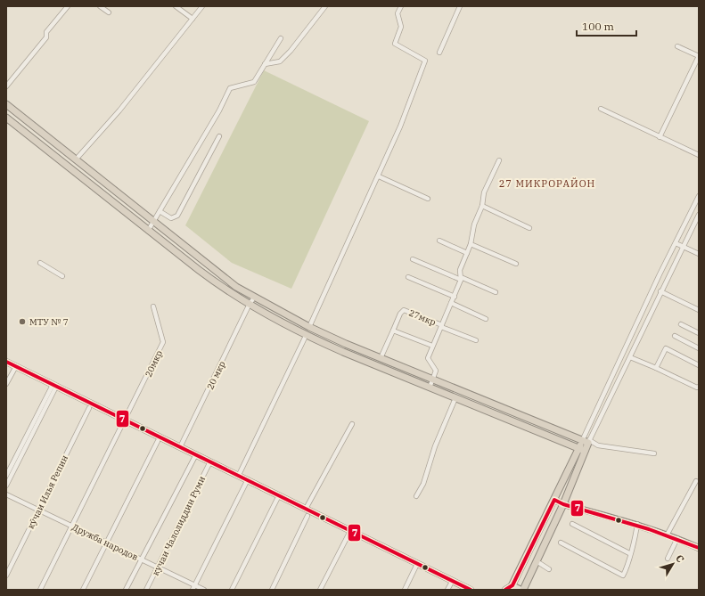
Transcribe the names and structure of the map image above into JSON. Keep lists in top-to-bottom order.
{
  "streets": {
    "street": [
      "27мкр",
      "20мкр",
      "20 мкр",
      "кӯчаи Илья Репин",
      "кучаи Чалолиддин Руми",
      "Дружба народов"
    ]
  },
  "crossings": [
    ["20мкр", "Дружба народов"],
    ["кӯчаи Илья Репин", "Дружба народов"],
    ["кучаи Чалолиддин Руми", "Дружба народов"]
  ],
  "districts": ["27 МИКРОРАЙОН"],
  "places": ["МТУ № 7"],
  "lines": ["transit line 7"],
  "scale_bar": "100 m",
  "north": "top right"
}
